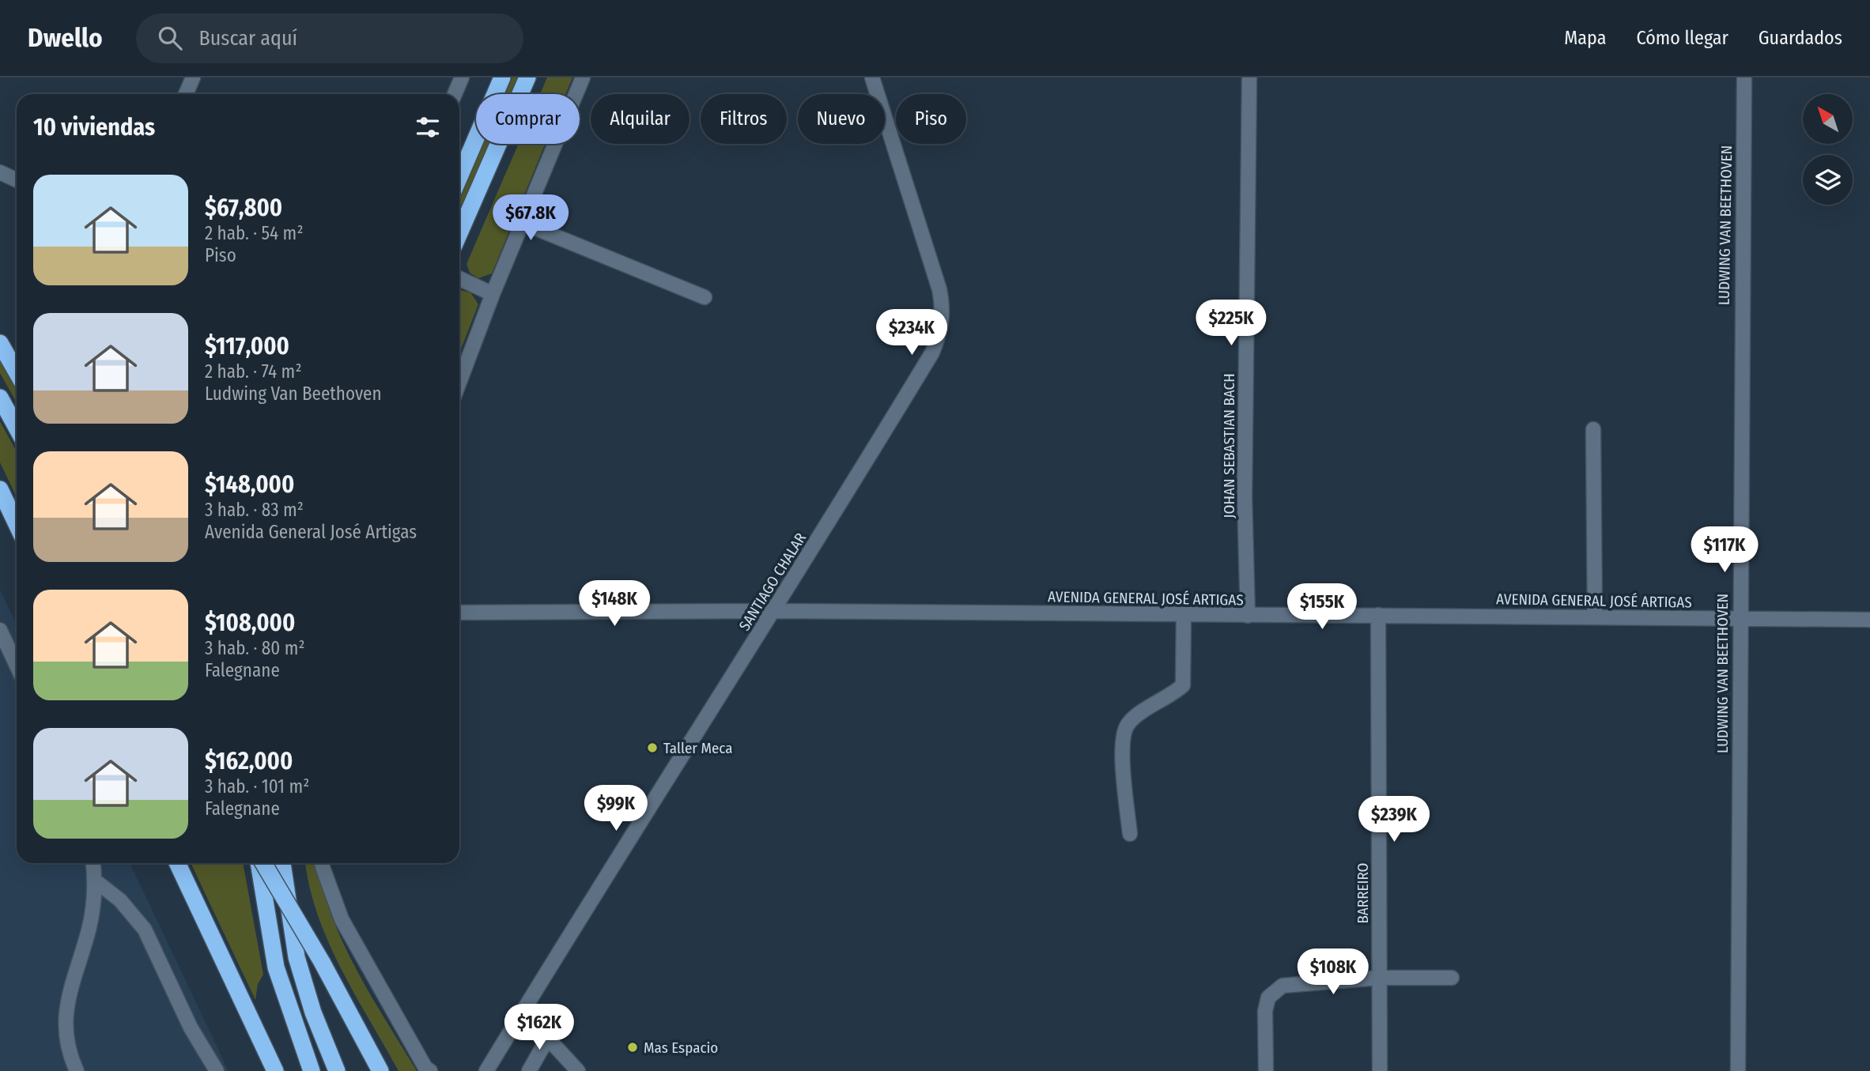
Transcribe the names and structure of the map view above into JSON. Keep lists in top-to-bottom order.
{
  "streets": {
    "street": [
      "LUDWING VAN BEETHOVEN",
      "JOHAN SEBASTIAN BACH",
      "SANTIAGO CHALAR",
      "AVENIDA GENERAL JOSÉ ARTIGAS",
      "BARREIRO"
    ]
  },
  "crossings": [
    ["LUDWING VAN BEETHOVEN", "AVENIDA GENERAL JOSÉ ARTIGAS"],
    ["JOHAN SEBASTIAN BACH", "AVENIDA GENERAL JOSÉ ARTIGAS"],
    ["SANTIAGO CHALAR", "AVENIDA GENERAL JOSÉ ARTIGAS"],
    ["AVENIDA GENERAL JOSÉ ARTIGAS", "BARREIRO"]
  ],
  "places": ["Taller Meca", "Mas Espacio"],
  "north": "top left",
  "page": {
    "header": "Dwello",
    "search": "Buscar aquí",
    "nav": ["Mapa", "Cómo llegar", "Guardados"],
    "chip": [
      "Comprar",
      "Alquilar",
      "Filtros",
      "Nuevo",
      "Piso"
    ],
    "heading": "10 viviendas",
    "list": [
      {
        "name": "$67,800",
        "note": "2 hab. · 54 m² · Piso"
      },
      {
        "name": "$117,000",
        "note": "2 hab. · 74 m² · Ludwing Van Beethoven"
      },
      {
        "name": "$148,000",
        "note": "3 hab. · 83 m² · Avenida General José Artigas"
      },
      {
        "name": "$108,000",
        "note": "3 hab. · 80 m² · Falegnane"
      },
      {
        "name": "$162,000",
        "note": "3 hab. · 101 m² · Falegnane"
      }
    ],
    "price": [
      "$67.8K",
      "$225K",
      "$234K",
      "$117K",
      "$148K",
      "$155K",
      "$99K",
      "$239K",
      "$108K",
      "$162K"
    ]
  }
}
